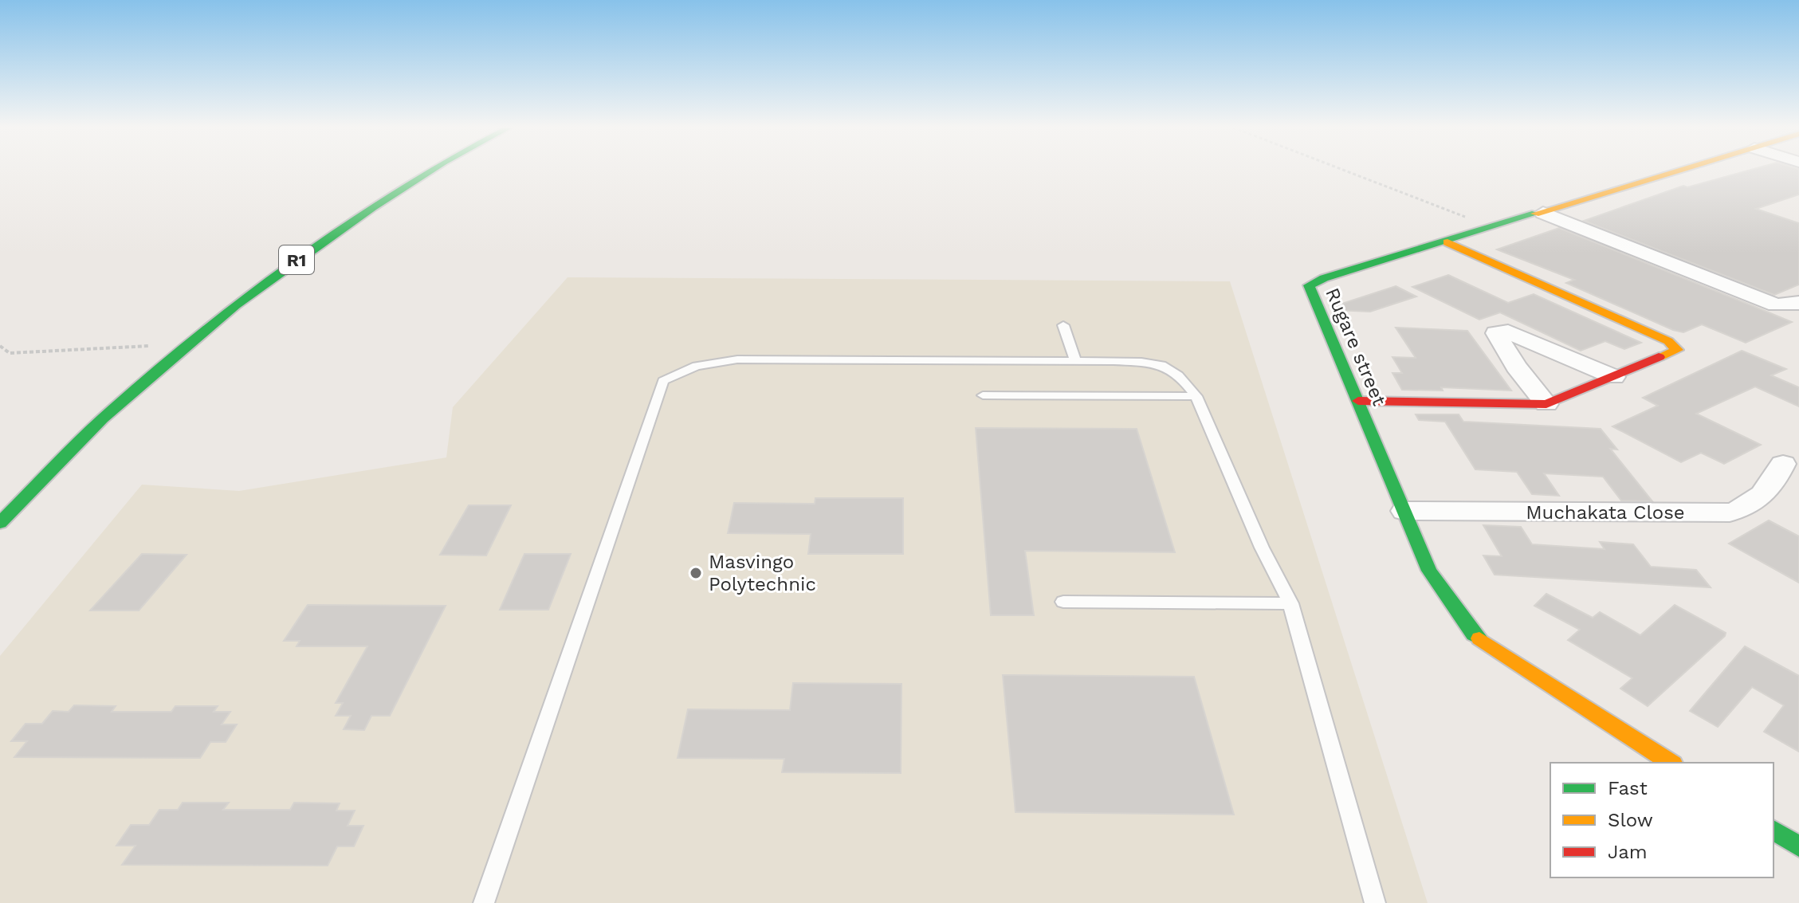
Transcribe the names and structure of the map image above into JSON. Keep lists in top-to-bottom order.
{
  "streets": {
    "main road": ["R1", "Rugare street"],
    "street": ["Muchakata Close"]
  },
  "crossings": [
    ["Rugare street", "Muchakata Close"]
  ],
  "places": ["Masvingo Polytechnic"],
  "legend": ["Fast", "Slow", "Jam"]
}
